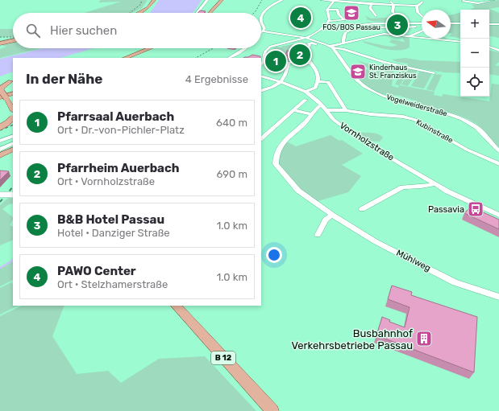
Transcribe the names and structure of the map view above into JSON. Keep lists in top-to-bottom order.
{
  "streets": {
    "main road": ["B 12"],
    "street": [
      "Vogelweiderstraße",
      "Kubinstraße",
      "Vornholzstraße",
      "Mühlweg"
    ]
  },
  "crossings": [
    ["Kubinstraße", "Vornholzstraße"],
    ["Vornholzstraße", "Mühlweg"]
  ],
  "places": {
    "school or university": ["FOS/BOS Passau", "Kinderhaus St. Franziskus"],
    "bus stop": ["Passavia"],
    "building": ["Busbahnhof Verkehrsbetriebe Passau"]
  },
  "north": "left",
  "page": {
    "pins": [
      "4",
      "3",
      "2",
      "1"
    ],
    "map_buttons": ["+", "−"],
    "search": "Hier suchen",
    "heading": ["In der Nähe", "4 Ergebnisse"],
    "list": [
      {
        "mark": "1",
        "name": "Pfarrsaal Auerbach",
        "note": "Ort · Dr.-von-Pichler-Platz",
        "value": "640 m"
      },
      {
        "mark": "2",
        "name": "Pfarrheim Auerbach",
        "note": "Ort · Vornholzstraße",
        "value": "690 m"
      },
      {
        "mark": "3",
        "name": "B&B Hotel Passau",
        "note": "Hotel · Danziger Straße",
        "value": "1.0 km"
      },
      {
        "mark": "4",
        "name": "PAWO Center",
        "note": "Ort · Stelzhamerstraße",
        "value": "1.0 km"
      }
    ]
  }
}
